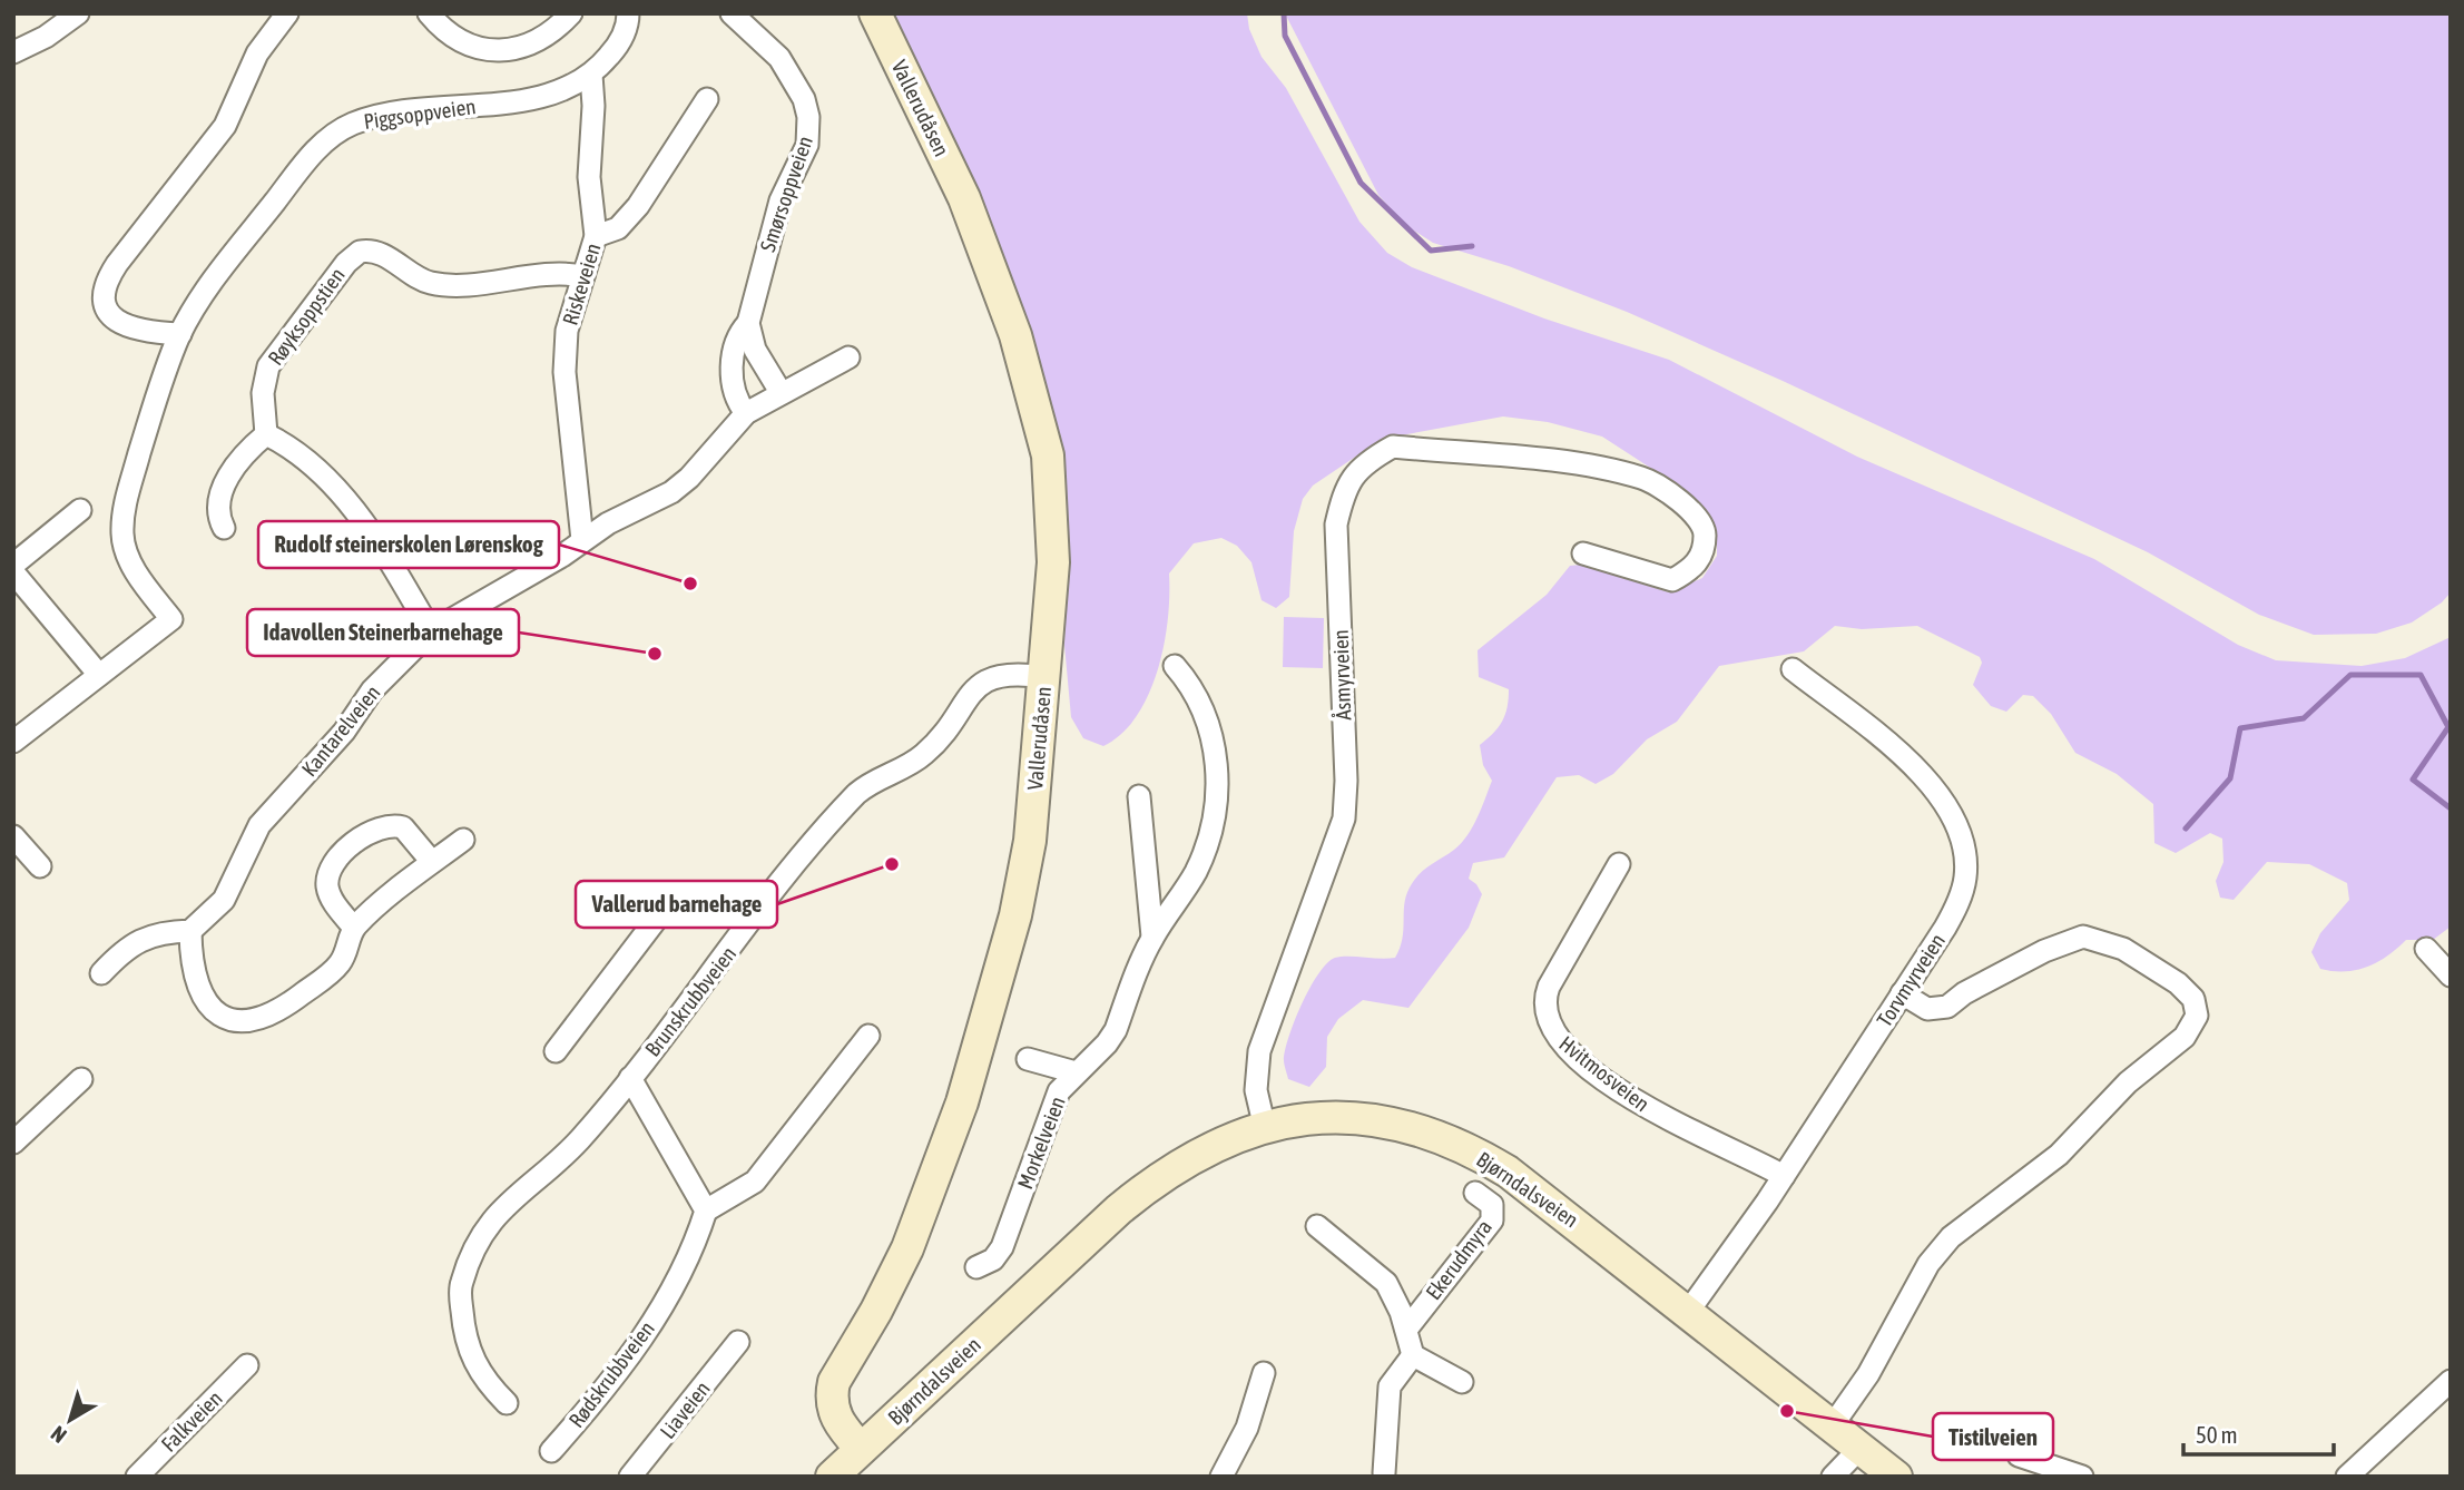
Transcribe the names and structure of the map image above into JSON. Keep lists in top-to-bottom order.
{
  "streets": {
    "street": [
      "Vallerudåsen",
      "Piggsoppveien",
      "Smørsoppveien",
      "Riskeveien",
      "Røyksoppstien",
      "Åsmyrveien",
      "Kantarelveien",
      "Torvmyrveien",
      "Brunskrubbveien",
      "Hvitmosveien",
      "Morkelveien",
      "Bjørndalsveien",
      "Ekerudmyra",
      "Rødskrubbveien",
      "Liaveien",
      "Falkveien"
    ]
  },
  "crossings": [
    ["Vallerudåsen", "Brunskrubbveien"],
    ["Vallerudåsen", "Bjørndalsveien"],
    ["Piggsoppveien", "Riskeveien"],
    ["Smørsoppveien", "Kantarelveien"],
    ["Riskeveien", "Røyksoppstien"],
    ["Riskeveien", "Kantarelveien"],
    ["Åsmyrveien", "Bjørndalsveien"],
    ["Torvmyrveien", "Hvitmosveien"],
    ["Torvmyrveien", "Bjørndalsveien"]
  ],
  "places": [
    "Rudolf steinerskolen Lørenskog",
    "Idavollen Steinerbarnehage",
    "Vallerud barnehage",
    "Tistilveien"
  ],
  "scale_bar": "50 m",
  "north": "bottom left"
}
